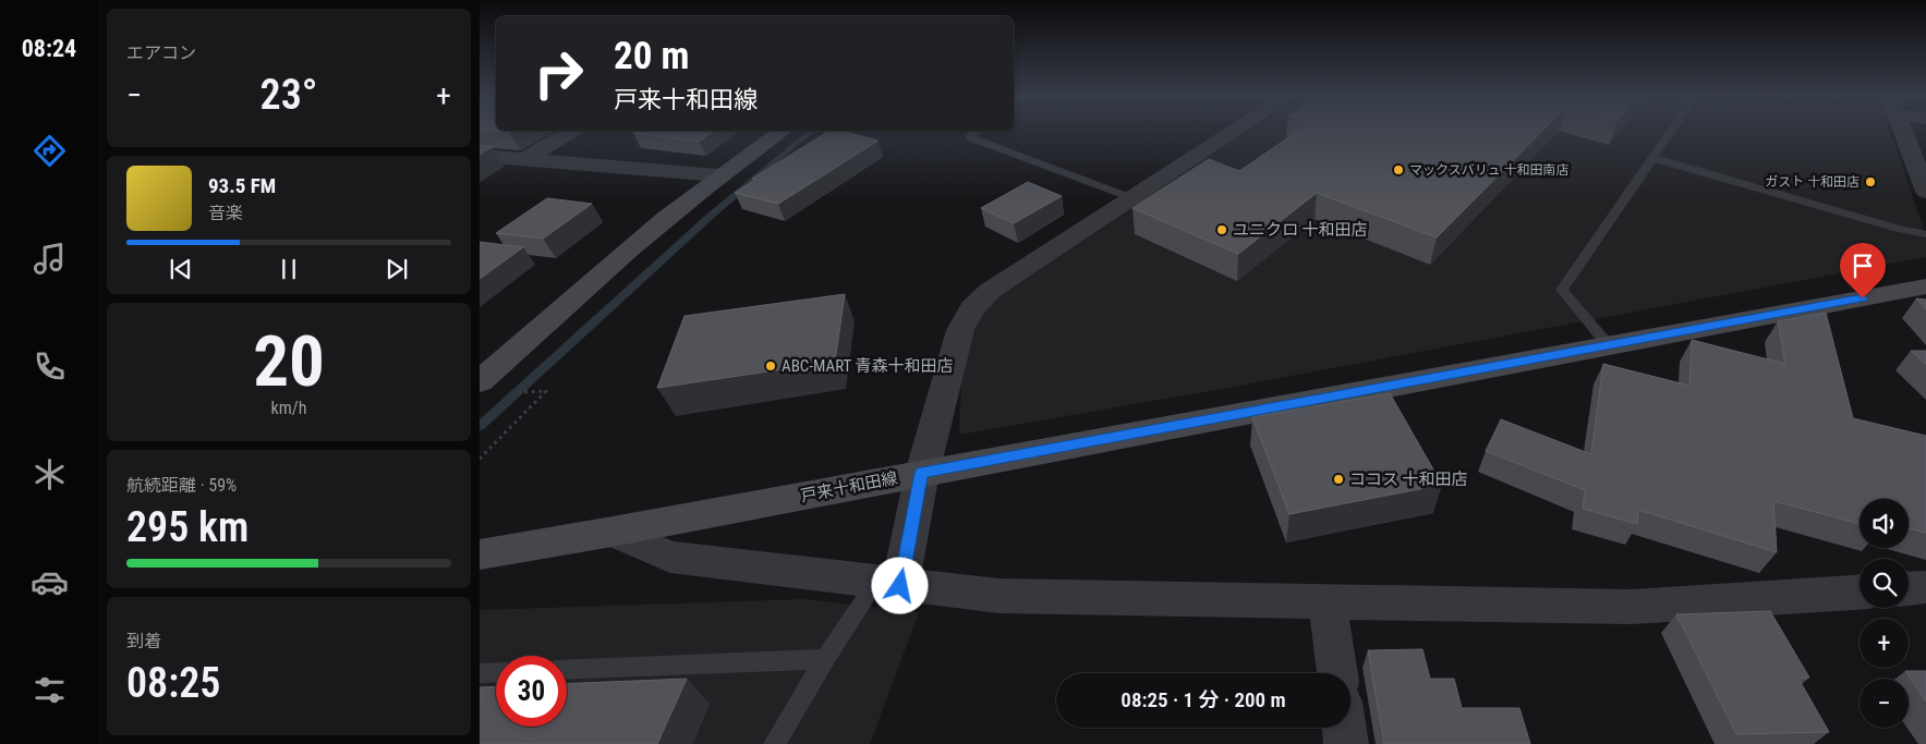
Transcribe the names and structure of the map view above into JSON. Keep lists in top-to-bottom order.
{
  "streets": {
    "main road": ["戸来十和田線"]
  },
  "places": [
    "マックスバリュ 十和田南店",
    "ガスト 十和田店",
    "ユニクロ 十和田店",
    "ABC-MART 青森十和田店",
    "ココス 十和田店"
  ],
  "page": {
    "tabs": "08:24",
    "tile": [
      "エアコン",
      ["20", "km/h"],
      ["航続距離 · 59%", "295 km"],
      ["到着", "08:25"]
    ],
    "turn": ["20 m", "戸来十和田線"],
    "heat": ["−", "23°", "+"],
    "song": ["93.5 FM", "音楽"],
    "map_buttons": ["+", "−"],
    "limit": "30",
    "trip": "08:25 · 1 分 · 200 m"
  }
}
